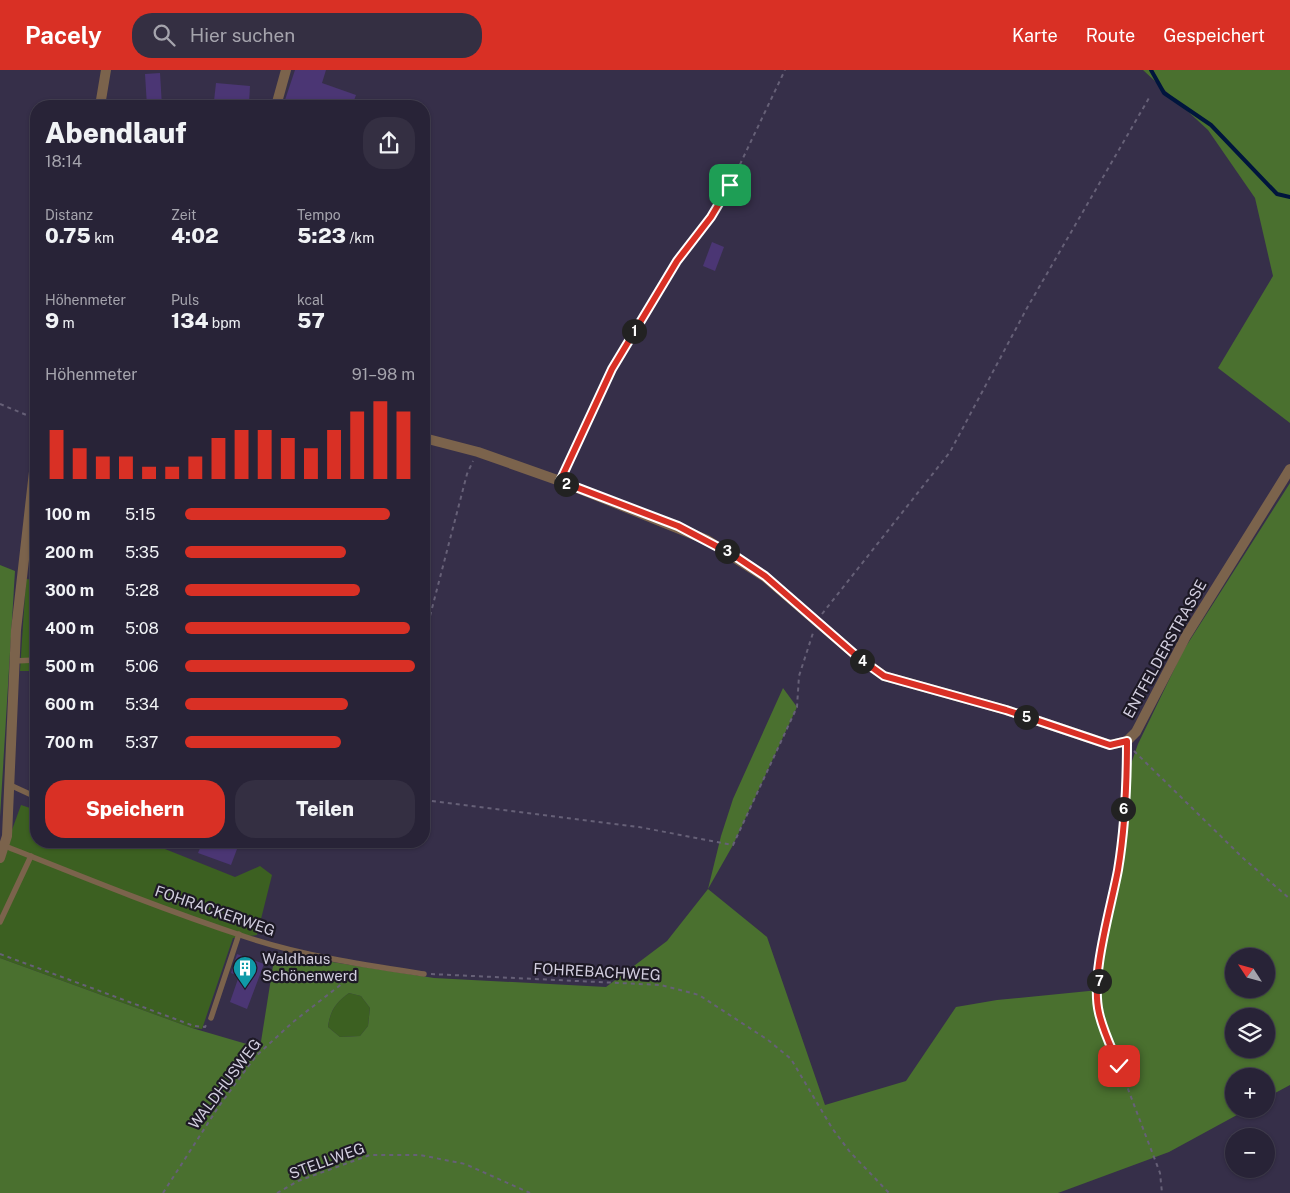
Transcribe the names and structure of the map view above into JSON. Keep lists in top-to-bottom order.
{
  "streets": {
    "street": ["ENTFELDERSTRASSE"],
    "lane": ["FOHRACKERWEG"],
    "path": ["FOHREBACHWEG", "WALDHUSWEG", "STELLWEG"]
  },
  "crossings": [
    ["FOHRACKERWEG", "FOHREBACHWEG"],
    ["FOHRACKERWEG", "WALDHUSWEG"]
  ],
  "places": {
    "building": ["Waldhaus Schönenwerd"]
  },
  "north": "top left",
  "page": {
    "header": "Pacely",
    "search": "Hier suchen",
    "nav": ["Karte", "Route", "Gespeichert"],
    "heading": ["Abendlauf", "18:14"],
    "stats": [
      ["Distanz", "0.75 km"],
      ["Zeit", "4:02"],
      ["Tempo", "5:23 /km"],
      ["Höhenmeter", "9 m"],
      ["Puls", "134 bpm"],
      ["kcal", "57"]
    ],
    "pins": [
      "1",
      "2",
      "3",
      "4",
      "5",
      "6",
      "7"
    ],
    "chart": ["Höhenmeter", "91–98 m"],
    "list": [
      {
        "name": "100 m",
        "note": "5:15"
      },
      {
        "name": "200 m",
        "note": "5:35"
      },
      {
        "name": "300 m",
        "note": "5:28"
      },
      {
        "name": "400 m",
        "note": "5:08"
      },
      {
        "name": "500 m",
        "note": "5:06"
      },
      {
        "name": "600 m",
        "note": "5:34"
      },
      {
        "name": "700 m",
        "note": "5:37"
      }
    ],
    "buttons": ["Speichern", "Teilen"],
    "map_buttons": ["+", "−"]
  }
}
